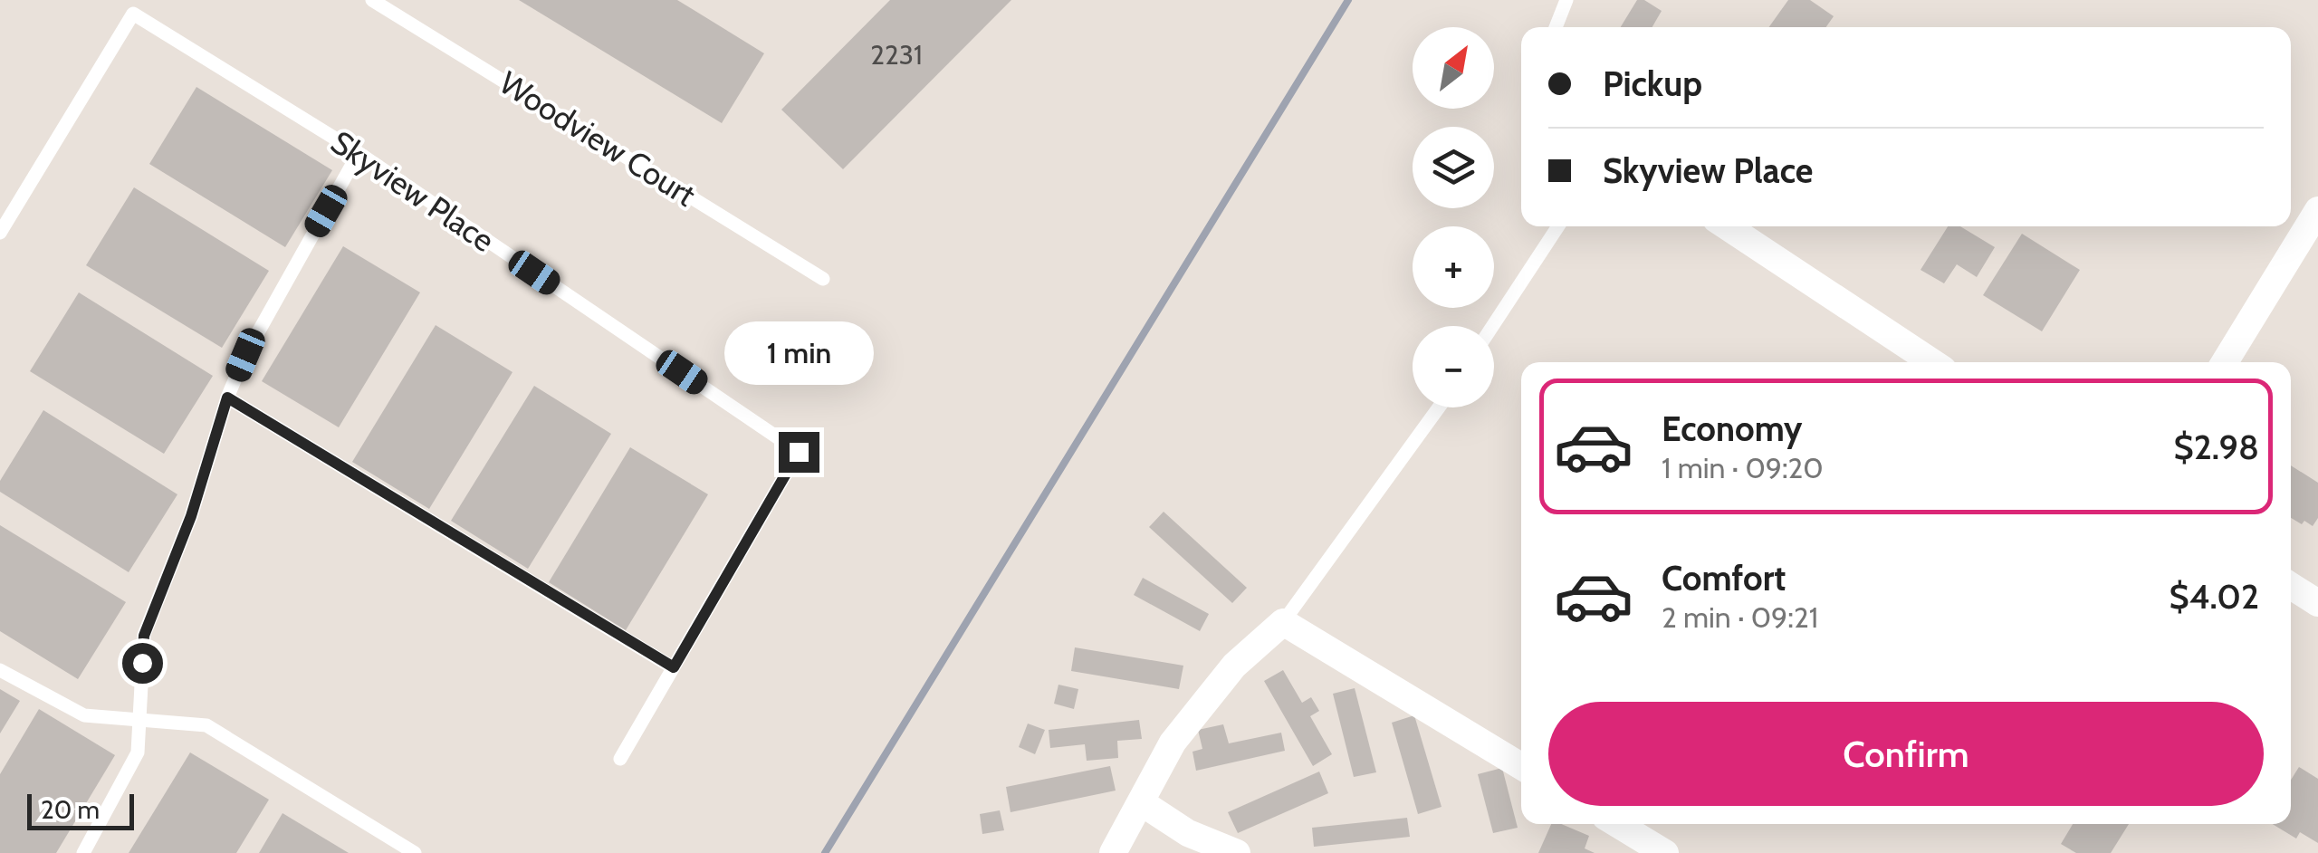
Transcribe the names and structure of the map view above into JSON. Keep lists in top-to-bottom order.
{
  "streets": {
    "lane": ["Woodview Court", "Skyview Place"]
  },
  "house_numbers": ["2231"],
  "scale_bar": "20 m",
  "north": "top right",
  "page": {
    "map_buttons": ["+", "−"],
    "banner": ["Pickup", "Skyview Place"],
    "bubble": "1 min",
    "list": [
      {
        "name": "Economy",
        "note": "1 min · 09:20",
        "value": "$2.98"
      },
      {
        "name": "Comfort",
        "note": "2 min · 09:21",
        "value": "$4.02"
      }
    ],
    "buttons": "Confirm",
    "scale": "20 m"
  }
}
